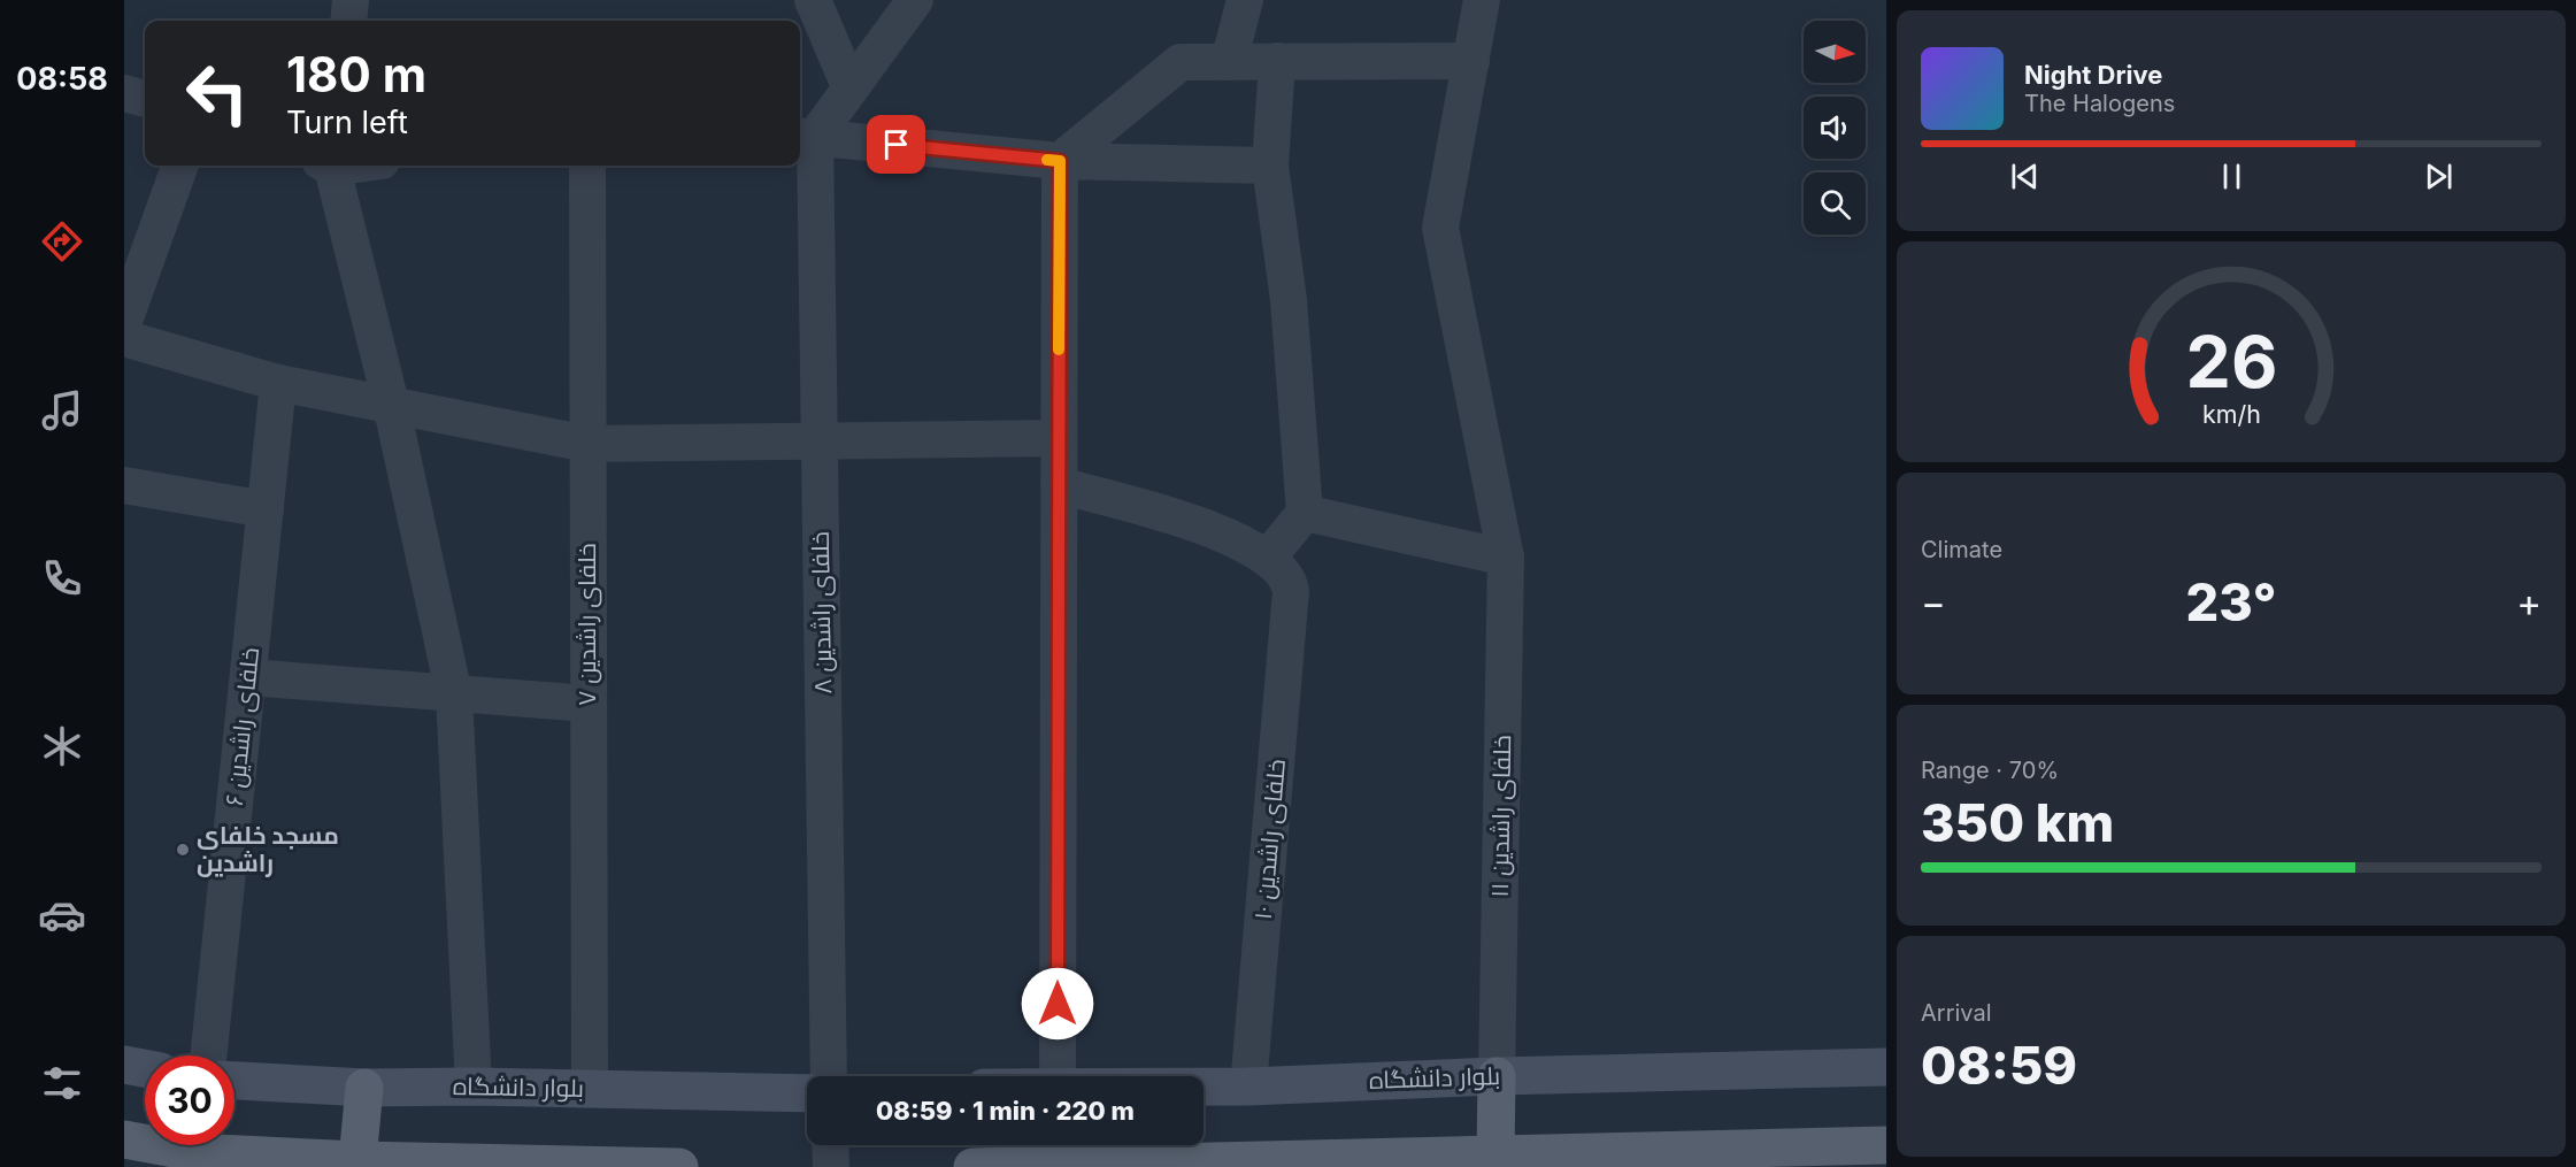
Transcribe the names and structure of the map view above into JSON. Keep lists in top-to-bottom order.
{
  "streets": {
    "main road": ["بلوار دانشگاه"],
    "street": [
      "خلفای راشدین ۸",
      "خلفای راشدین ۷",
      "خلفای راشدین ۶",
      "خلفای راشدین ۱۱",
      "خلفای راشدین ۱۰"
    ]
  },
  "crossings": [
    ["خلفای راشدین ۷", "بلوار دانشگاه"],
    ["خلفای راشدین ۱۱", "بلوار دانشگاه"],
    ["خلفای راشدین ۱۰", "بلوار دانشگاه"]
  ],
  "places": ["مسجد خلفای راشدین"],
  "north": "right",
  "page": {
    "tabs": "08:58",
    "turn": ["180 m", "Turn left"],
    "song": ["Night Drive", "The Halogens"],
    "tile": [
      "Climate",
      ["Range · 70%", "350 km"],
      ["Arrival", "08:59"]
    ],
    "heat": ["−", "23°", "+"],
    "limit": "30",
    "trip": "08:59 · 1 min · 220 m",
    "gauge": ["26", "km/h"]
  }
}
